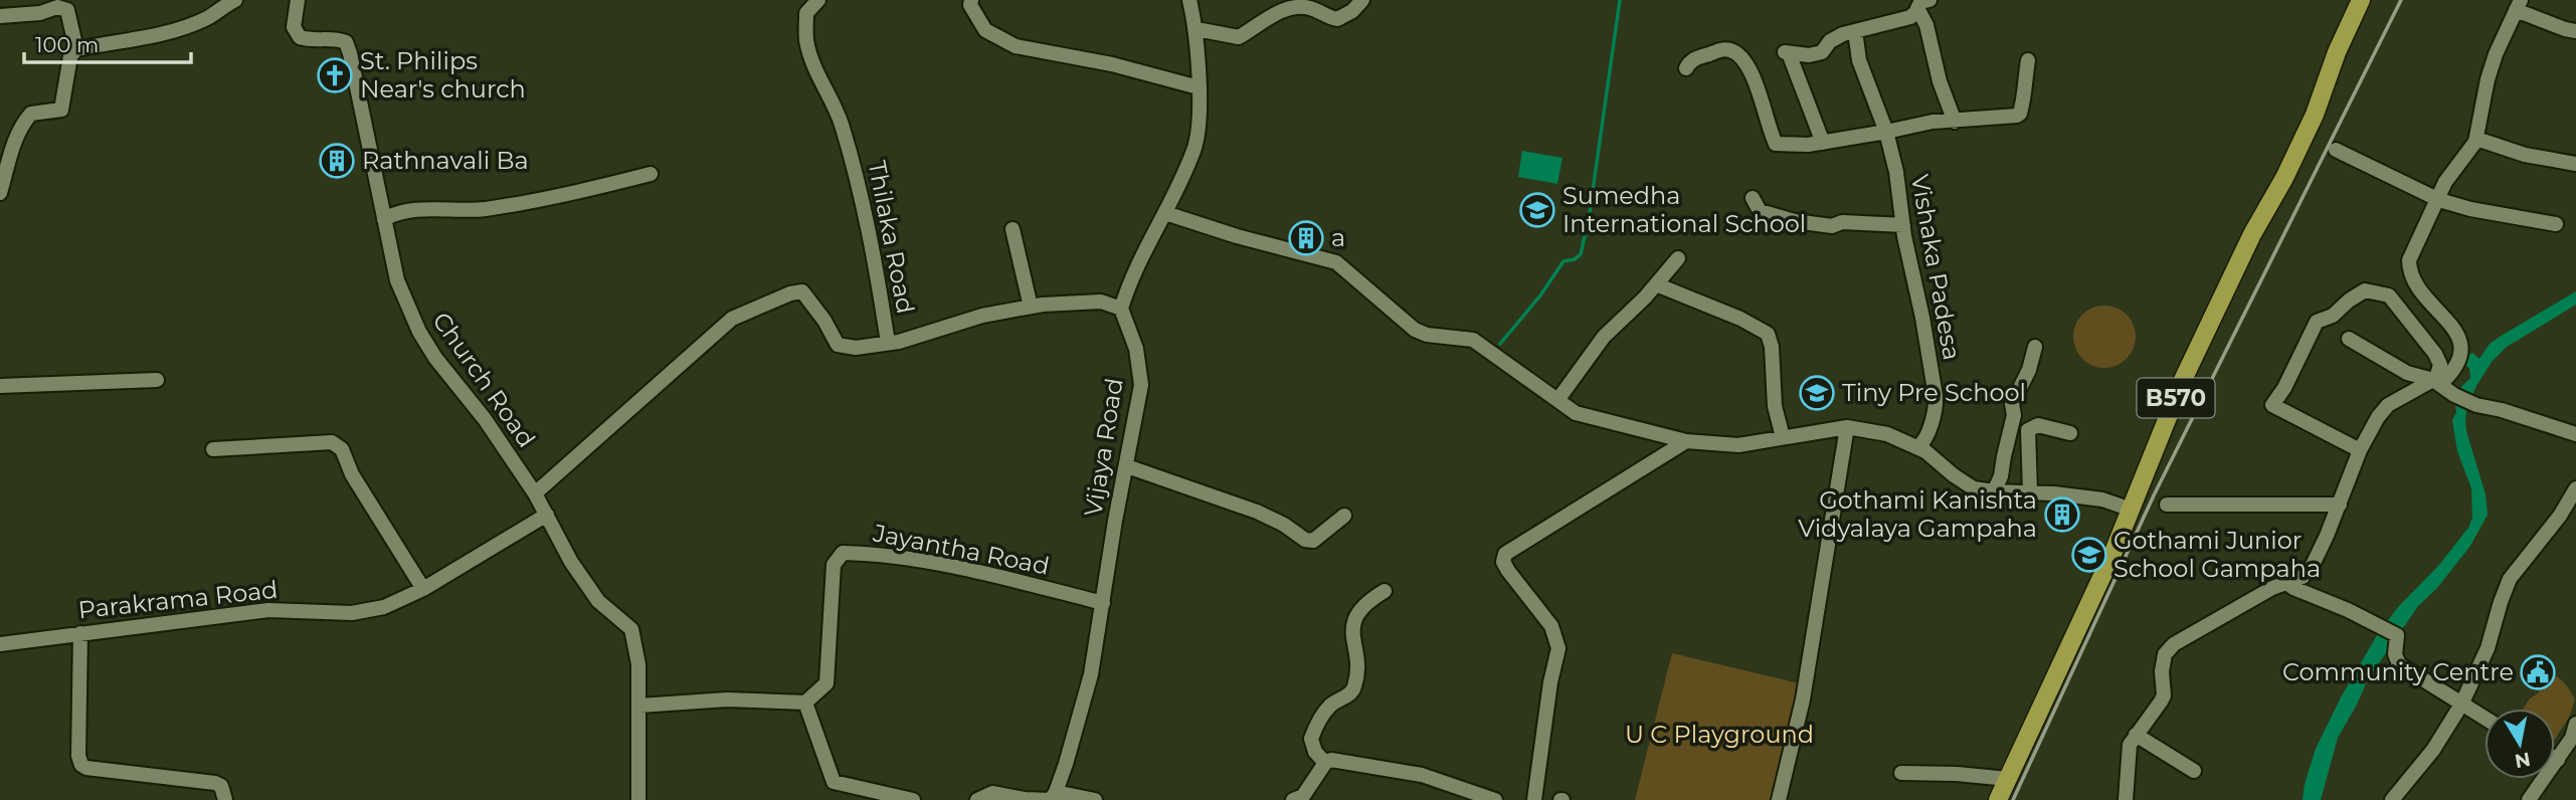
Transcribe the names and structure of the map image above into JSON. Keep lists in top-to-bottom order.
{
  "streets": {
    "main road": ["B570"],
    "street": [
      "Thilaka Road",
      "Vishaka Padesa",
      "Church Road",
      "Vijaya Road",
      "Jayantha Road",
      "Parakrama Road"
    ]
  },
  "crossings": [
    ["Thilaka Road", "Vijaya Road"],
    ["Church Road", "Parakrama Road"],
    ["Vijaya Road", "Jayantha Road"]
  ],
  "parks": ["U C Playground"],
  "places": {
    "church": ["St. Philips Near's church"],
    "building": ["Rathnavali Ba", "a", "Gothami Kanishta Vidyalaya Gampaha"],
    "school or university": ["Sumedha International School", "Tiny Pre School", "Gothami Junior School Gampaha"],
    "public building": ["Community Centre"]
  },
  "scale_bar": "100 m",
  "north": "bottom"
}
